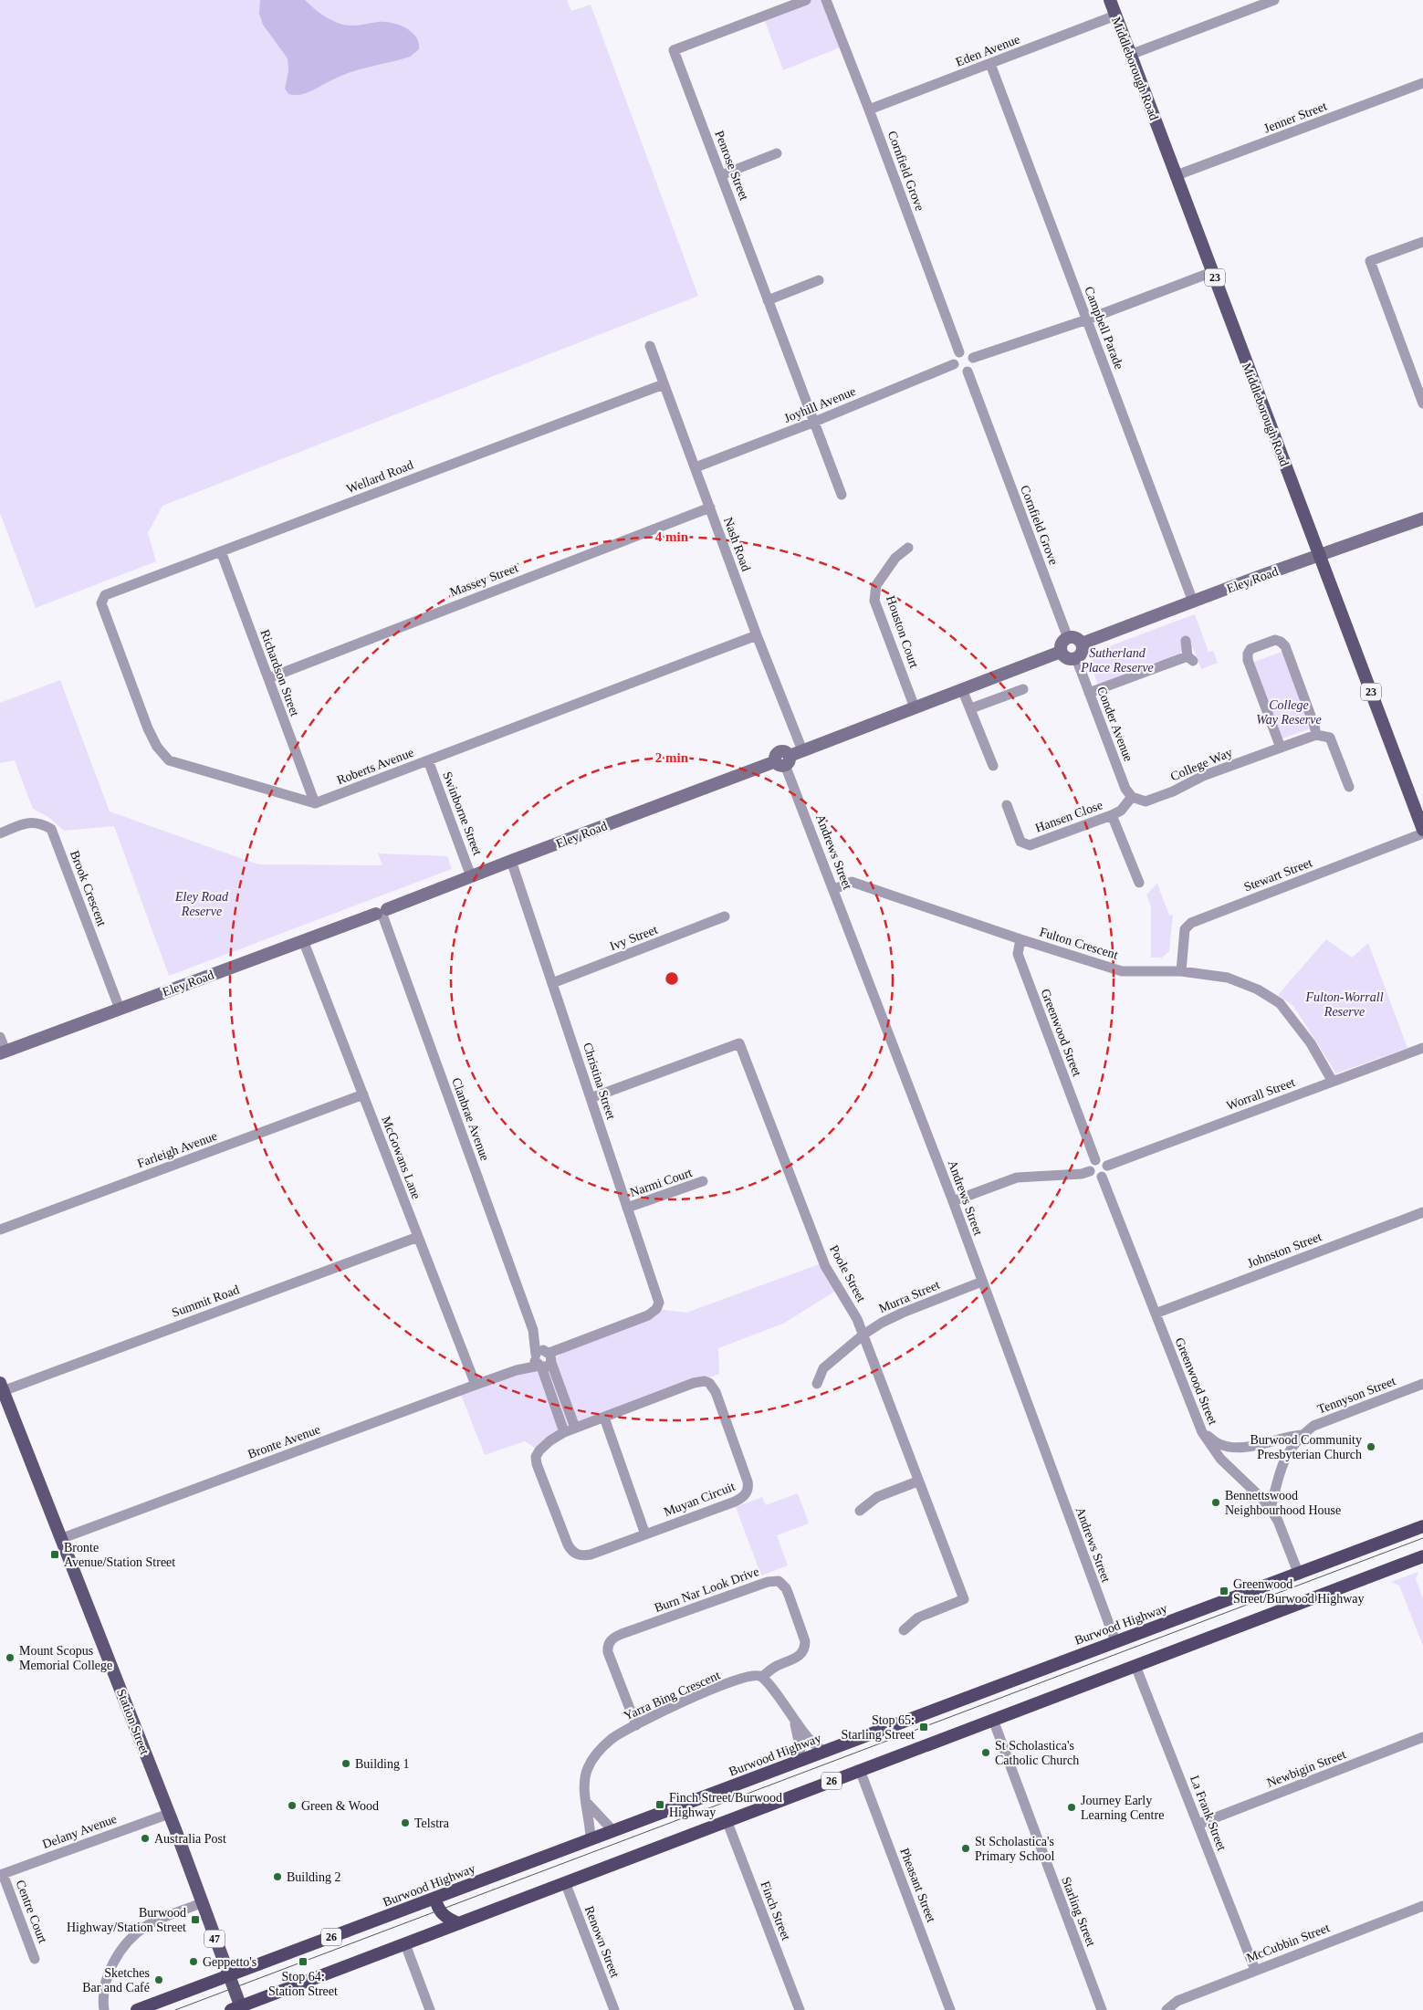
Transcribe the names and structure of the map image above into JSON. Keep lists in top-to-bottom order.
{
  "streets": {
    "highway": ["Burwood Highway", "26"],
    "main road": [
      "Middleborough Road",
      "23",
      "Eley Road",
      "Station Street",
      "47"
    ],
    "street": [
      "Eden Avenue",
      "Jenner Street",
      "Penrose Street",
      "Cornfield Grove",
      "Campbell Parade",
      "Joyhill Avenue",
      "Wellard Road",
      "Nash Road",
      "Massey Street",
      "Houston Court",
      "Richardson Street",
      "Conder Avenue",
      "College Way",
      "Roberts Avenue",
      "Swinborne Street",
      "Hansen Close",
      "Andrews Street",
      "Stewart Street",
      "Brook Crescent",
      "Ivy Street",
      "Fulton Crescent",
      "Greenwood Street",
      "Christina Street",
      "Worrall Street",
      "Clanbrae Avenue",
      "Farleigh Avenue",
      "McGowans Lane",
      "Narmi Court",
      "Johnston Street",
      "Poole Street",
      "Murra Street",
      "Summit Road",
      "Tennyson Street",
      "Bronte Avenue",
      "Muyan Circuit",
      "Burn Nar Look Drive",
      "Yarra Bing Crescent",
      "Newbigin Street",
      "La Frank Street",
      "Delany Avenue",
      "Pheasant Street",
      "Finch Street",
      "Centre Court",
      "Starling Street",
      "Renown Street",
      "McCubbin Street"
    ]
  },
  "crossings": [
    ["Eden Avenue", "Middleborough Road"],
    ["Eden Avenue", "Cornfield Grove"],
    ["Eden Avenue", "Campbell Parade"],
    ["Middleborough Road", "Jenner Street"],
    ["Middleborough Road", "Eley Road"],
    ["Penrose Street", "Joyhill Avenue"],
    ["Cornfield Grove", "Joyhill Avenue"],
    ["Cornfield Grove", "Eley Road"],
    ["Cornfield Grove", "Conder Avenue"],
    ["Campbell Parade", "Eley Road"],
    ["Joyhill Avenue", "Nash Road"],
    ["Wellard Road", "Nash Road"],
    ["Wellard Road", "Richardson Street"],
    ["Wellard Road", "Roberts Avenue"],
    ["Nash Road", "Massey Street"],
    ["Nash Road", "Eley Road"],
    ["Nash Road", "Roberts Avenue"],
    ["Massey Street", "Richardson Street"],
    ["Eley Road", "Houston Court"],
    ["Eley Road", "Conder Avenue"],
    ["Eley Road", "Swinborne Street"],
    ["Eley Road", "Andrews Street"],
    ["Eley Road", "Brook Crescent"],
    ["Eley Road", "Christina Street"],
    ["Eley Road", "Clanbrae Avenue"],
    ["Eley Road", "McGowans Lane"],
    ["Richardson Street", "Roberts Avenue"],
    ["Conder Avenue", "College Way"],
    ["Conder Avenue", "Hansen Close"],
    ["College Way", "Hansen Close"],
    ["Roberts Avenue", "Swinborne Street"],
    ["Andrews Street", "Fulton Crescent"],
    ["Andrews Street", "Murra Street"],
    ["Andrews Street", "Burwood Highway"],
    ["Stewart Street", "Fulton Crescent"],
    ["Ivy Street", "Christina Street"],
    ["Fulton Crescent", "Greenwood Street"],
    ["Fulton Crescent", "Worrall Street"],
    ["Greenwood Street", "Worrall Street"],
    ["Greenwood Street", "Johnston Street"],
    ["Greenwood Street", "Tennyson Street"],
    ["Greenwood Street", "Burwood Highway"],
    ["Christina Street", "Narmi Court"],
    ["Christina Street", "Poole Street"],
    ["Christina Street", "Bronte Avenue"],
    ["Clanbrae Avenue", "Bronte Avenue"],
    ["Farleigh Avenue", "McGowans Lane"],
    ["McGowans Lane", "Summit Road"],
    ["McGowans Lane", "Bronte Avenue"],
    ["Poole Street", "Murra Street"],
    ["Summit Road", "Station Street"],
    ["Bronte Avenue", "Station Street"],
    ["Burn Nar Look Drive", "Yarra Bing Crescent"],
    ["Burwood Highway", "Yarra Bing Crescent"],
    ["Burwood Highway", "Station Street"],
    ["Station Street", "26"],
    ["Station Street", "Delany Avenue"],
    ["Newbigin Street", "La Frank Street"],
    ["26", "La Frank Street"],
    ["26", "Pheasant Street"],
    ["26", "Finch Street"],
    ["26", "Starling Street"],
    ["26", "Renown Street"],
    ["La Frank Street", "McCubbin Street"],
    ["Delany Avenue", "Centre Court"]
  ],
  "parks": [
    "Sutherland Place Reserve",
    "College Way Reserve",
    "Eley Road Reserve",
    "Fulton-Worrall Reserve"
  ],
  "places": {
    "other": [
      "Burwood Community Presbyterian Church",
      "Bennettswood Neighbourhood House",
      "Mount Scopus Memorial College",
      "St Scholastica's Catholic Church",
      "Building 1",
      "Green & Wood",
      "Journey Early Learning Centre",
      "Telstra",
      "Australia Post",
      "St Scholastica's Primary School",
      "Building 2",
      "Geppetto's",
      "Sketches Bar and Café"
    ],
    "transit": [
      "Bronte Avenue/Station Street",
      "Greenwood Street/Burwood Highway",
      "Stop 65: Starling Street",
      "Finch Street/Burwood Highway",
      "Burwood Highway/Station Street",
      "Stop 64: Station Street"
    ]
  },
  "rings": ["4 min", "2 min"]
}
